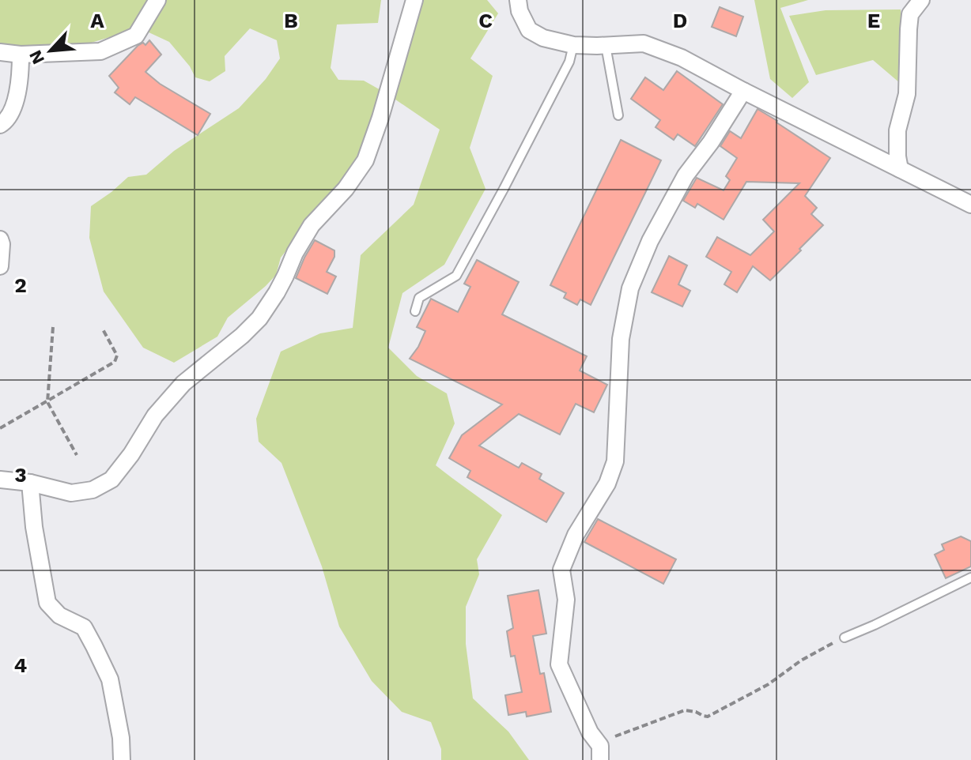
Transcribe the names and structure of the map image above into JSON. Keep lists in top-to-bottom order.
{
  "north": "bottom left",
  "grid": {
    "columns": [
      "A",
      "B",
      "C",
      "D",
      "E"
    ],
    "rows": ["2", "3", "4"]
  }
}
